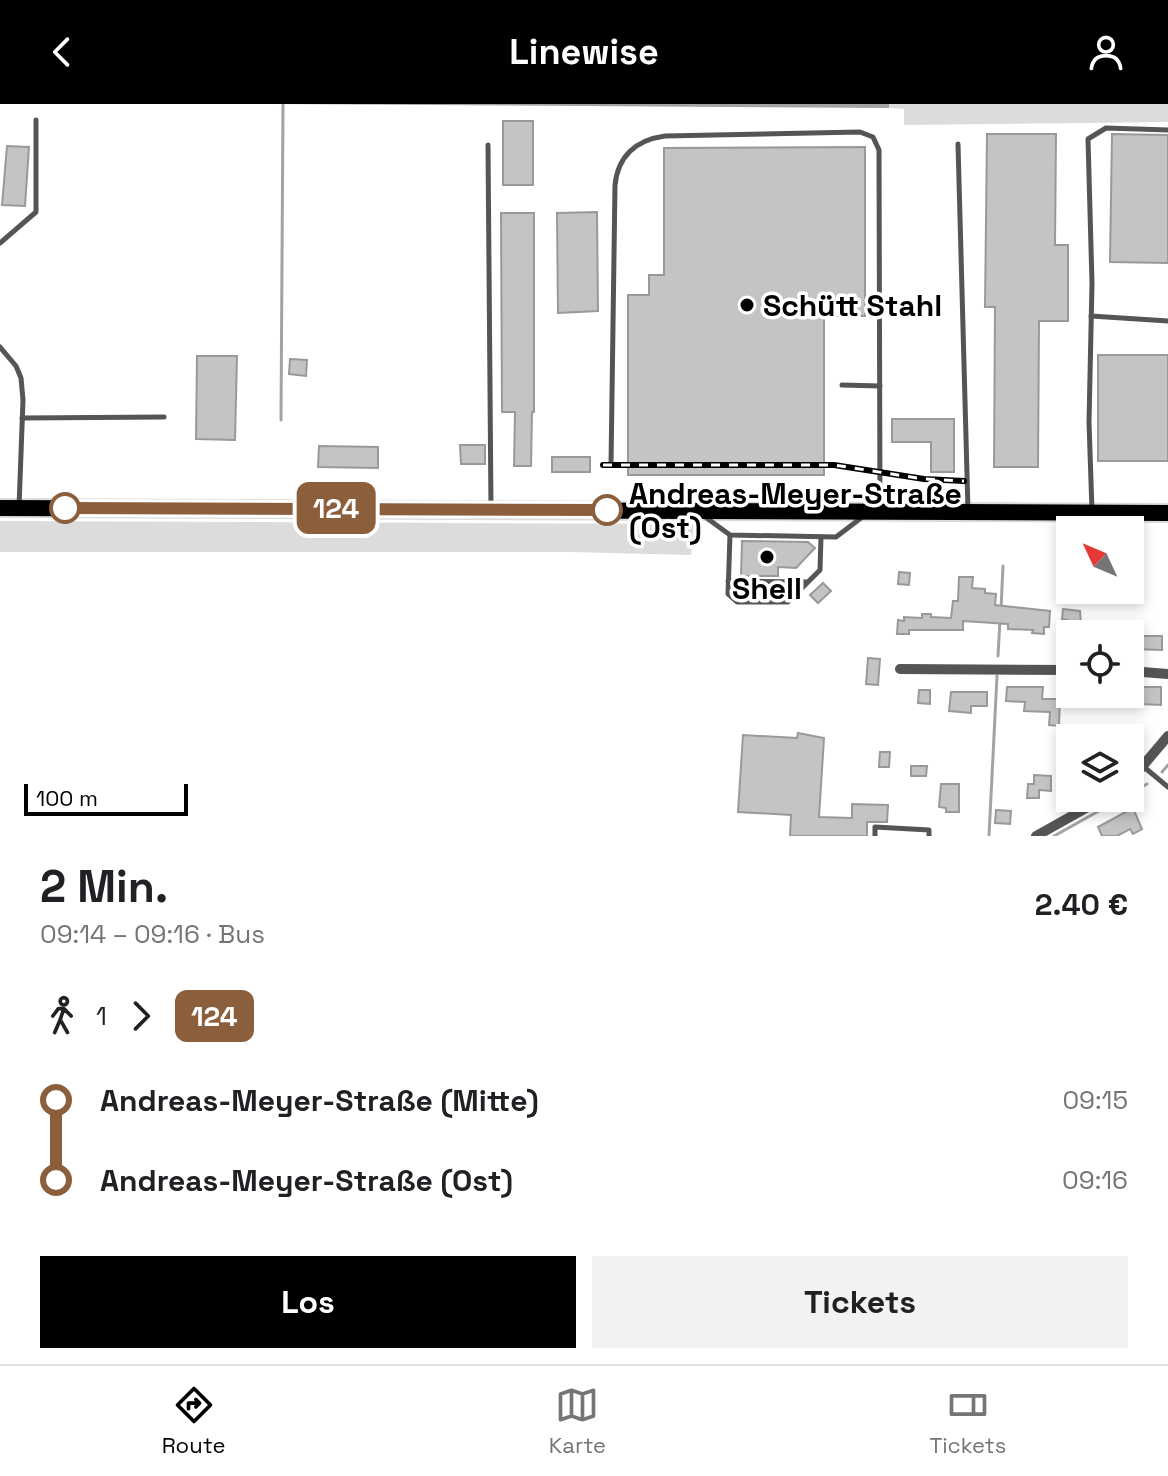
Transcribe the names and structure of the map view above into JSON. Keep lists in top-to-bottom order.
{
  "places": ["Schütt Stahl", "Andreas-Meyer-Straße (Ost)", "Shell"],
  "lines": ["bus line 124"],
  "scale_bar": "100 m",
  "north": "top left",
  "page": {
    "header": "Linewise",
    "on_map": "124",
    "scale": "100 m",
    "heading": ["2 Min.", "09:14 – 09:16 · Bus", "2.40 €"],
    "legs": ["1", "124"],
    "list": [
      {
        "name": "Andreas-Meyer-Straße (Mitte)",
        "value": "09:15"
      },
      {
        "name": "Andreas-Meyer-Straße (Ost)",
        "value": "09:16"
      }
    ],
    "buttons": ["Los", "Tickets"],
    "tabs": ["Route", "Karte", "Tickets"]
  }
}
